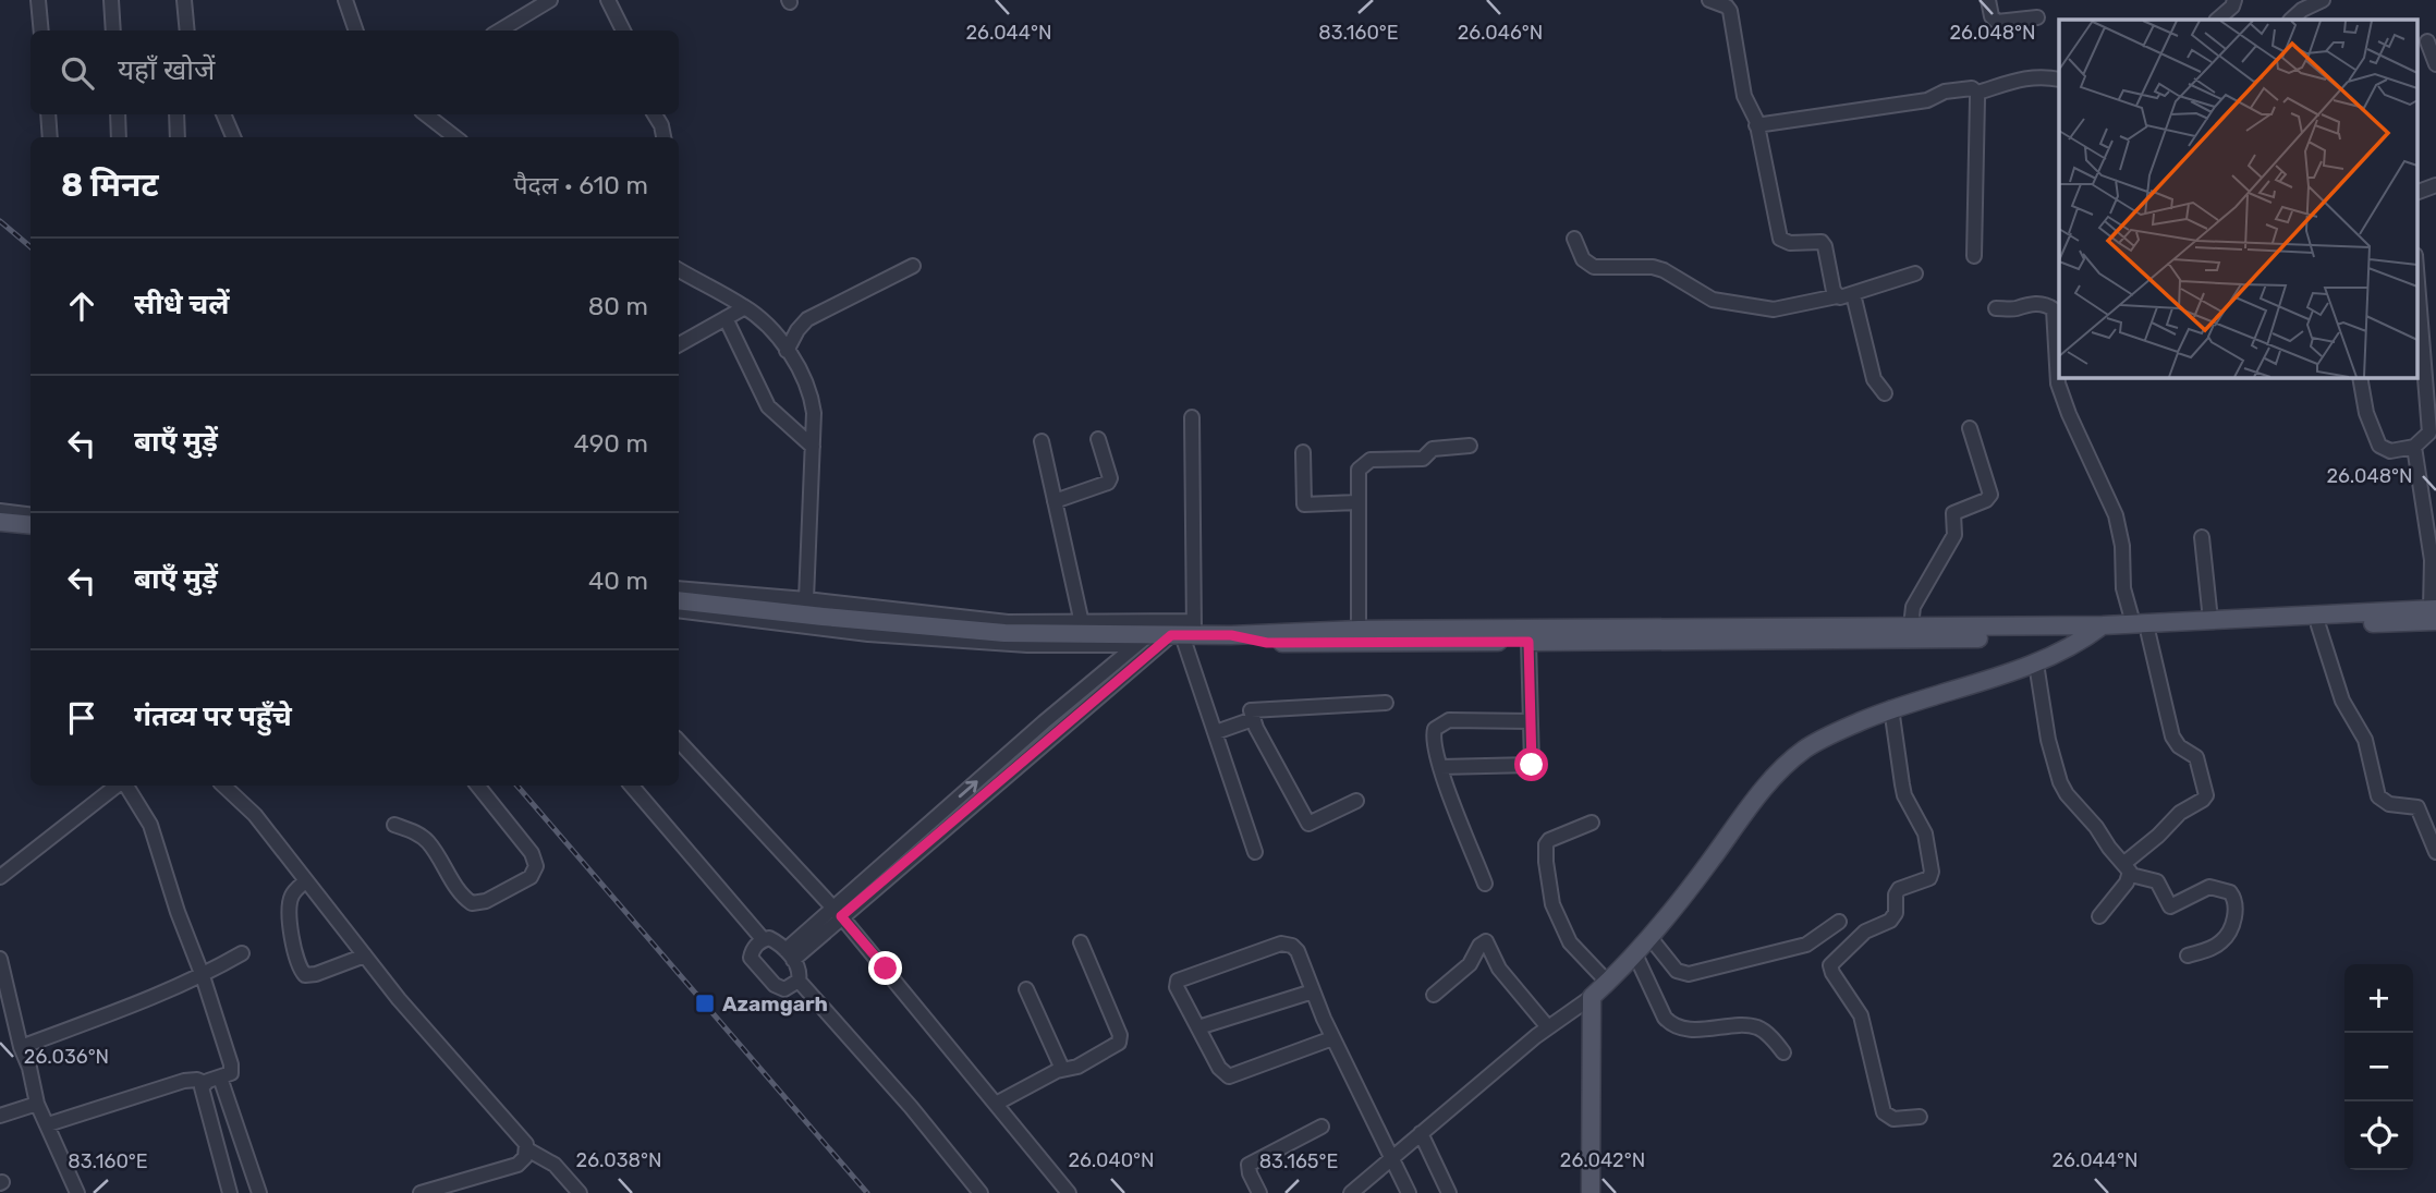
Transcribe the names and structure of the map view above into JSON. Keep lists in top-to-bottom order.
{
  "places": {
    "transit": ["Azamgarh"]
  },
  "page": {
    "search": "यहाँ खोजें",
    "heading": ["8 मिनट", "पैदल · 610 m"],
    "list": [
      ["सीधे चलें", "80 m"],
      ["बाएँ मुड़ें", "490 m"],
      ["बाएँ मुड़ें", "40 m"],
      "गंतव्य पर पहुँचे"
    ],
    "map_buttons": ["+", "−"]
  },
  "coordinates": [
    "83.160°E",
    "26.044°N",
    "26.046°N",
    "26.048°N",
    "26.036°N",
    "26.038°N",
    "26.040°N",
    "26.042°N",
    "83.165°E"
  ]
}
